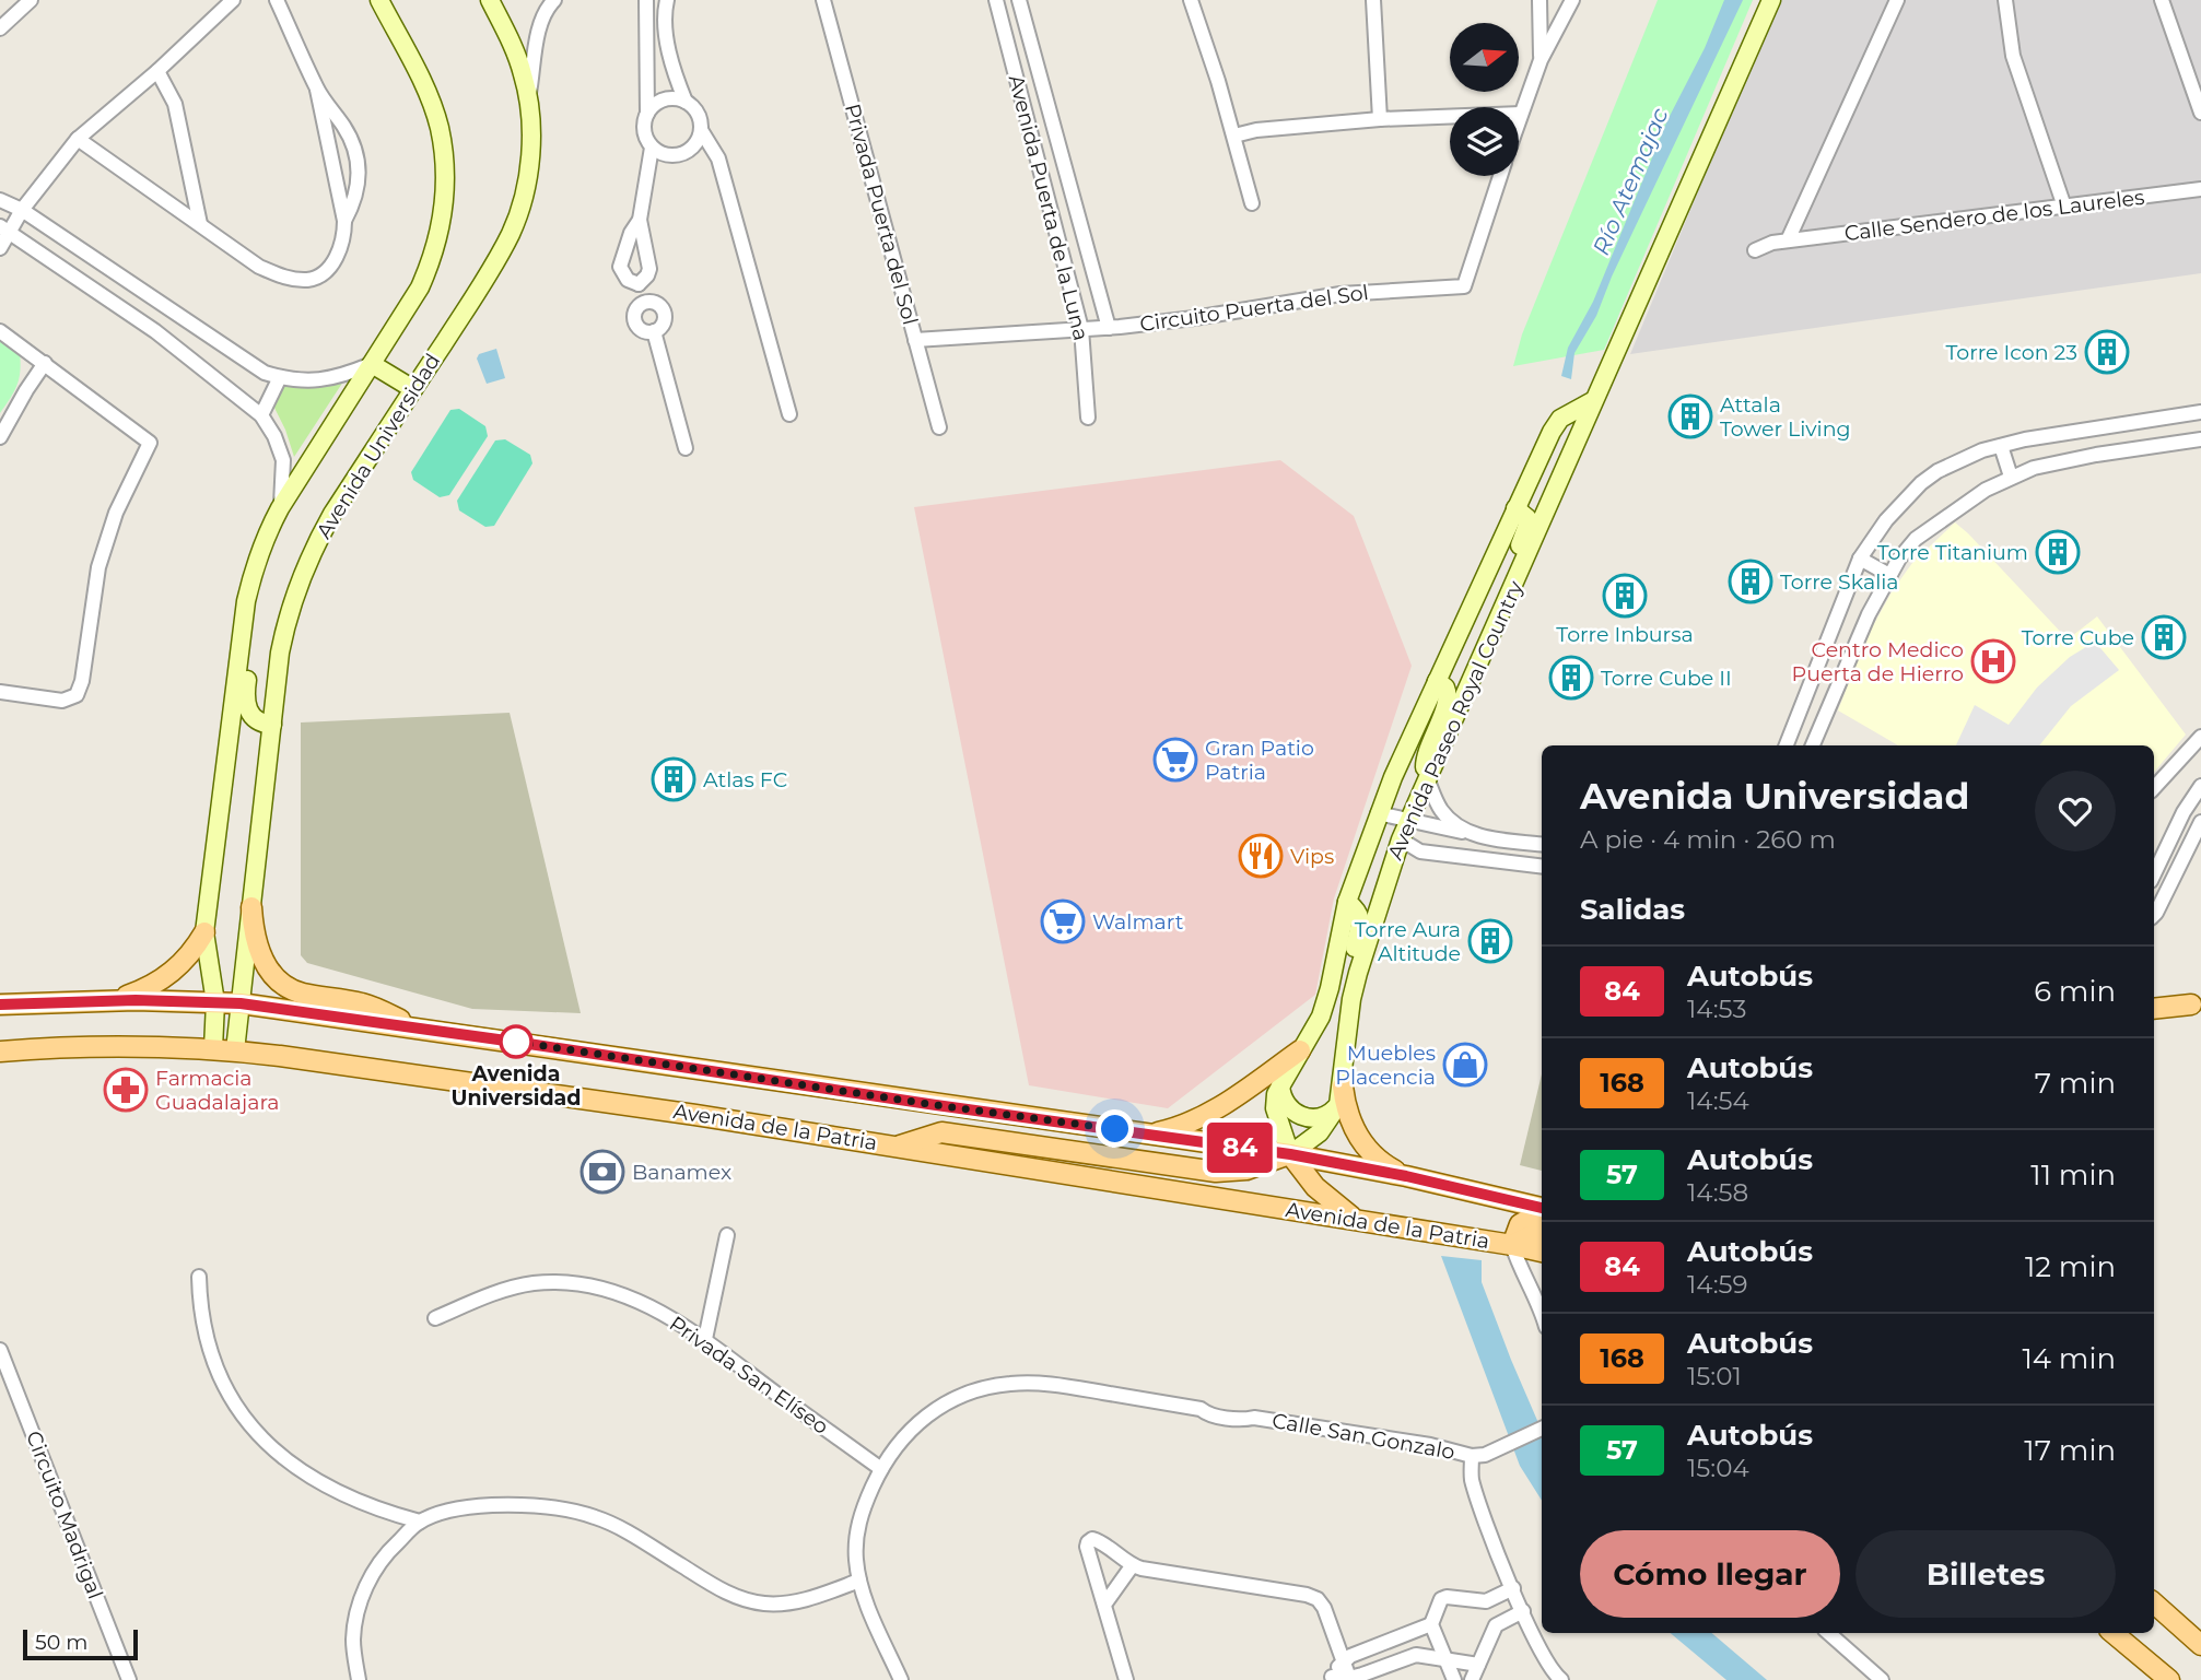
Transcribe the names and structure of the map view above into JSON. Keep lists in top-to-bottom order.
{
  "streets": {
    "main road": ["Avenida de la Patria"],
    "street": [
      "Avenida Puerta de la Luna",
      "Privada Puerta del Sol",
      "Calle Sendero de los Laureles",
      "Circuito Puerta del Sol",
      "Avenida Universidad",
      "Avenida Paseo Royal Country",
      "Privada San Elíseo",
      "Calle San Gonzalo",
      "Circuito Madrigal"
    ]
  },
  "crossings": [
    ["Avenida Puerta de la Luna", "Circuito Puerta del Sol"],
    ["Privada Puerta del Sol", "Circuito Puerta del Sol"],
    ["Avenida Universidad", "Avenida de la Patria"],
    ["Privada San Elíseo", "Calle San Gonzalo"]
  ],
  "water": ["Río Atemajac"],
  "places": {
    "building": [
      "Torre Icon 23",
      "Attala Tower Living",
      "Torre Titanium",
      "Torre Skalia",
      "Torre Inbursa",
      "Torre Cube",
      "Torre Cube II",
      "Atlas FC",
      "Torre Aura Altitude"
    ],
    "hospital": ["Centro Medico Puerta de Hierro"],
    "supermarket": ["Gran Patio Patria", "Walmart"],
    "restaurant": ["Vips"],
    "other": ["Avenida Universidad"],
    "shop": ["Muebles Placencia"],
    "pharmacy": ["Farmacia Guadalajara"],
    "bank": ["Banamex"]
  },
  "lines": ["bus line 84"],
  "scale_bar": "50 m",
  "north": "right",
  "page": {
    "on_map": "84",
    "heading": [
      ["Avenida Universidad", "A pie · 4 min · 260 m"],
      "Salidas"
    ],
    "list": [
      {
        "mark": "84",
        "name": "Autobús",
        "note": "14:53",
        "value": "6 min"
      },
      {
        "mark": "168",
        "name": "Autobús",
        "note": "14:54",
        "value": "7 min"
      },
      {
        "mark": "57",
        "name": "Autobús",
        "note": "14:58",
        "value": "11 min"
      },
      {
        "mark": "84",
        "name": "Autobús",
        "note": "14:59",
        "value": "12 min"
      },
      {
        "mark": "168",
        "name": "Autobús",
        "note": "15:01",
        "value": "14 min"
      },
      {
        "mark": "57",
        "name": "Autobús",
        "note": "15:04",
        "value": "17 min"
      }
    ],
    "buttons": ["Cómo llegar", "Billetes"],
    "scale": "50 m"
  }
}
